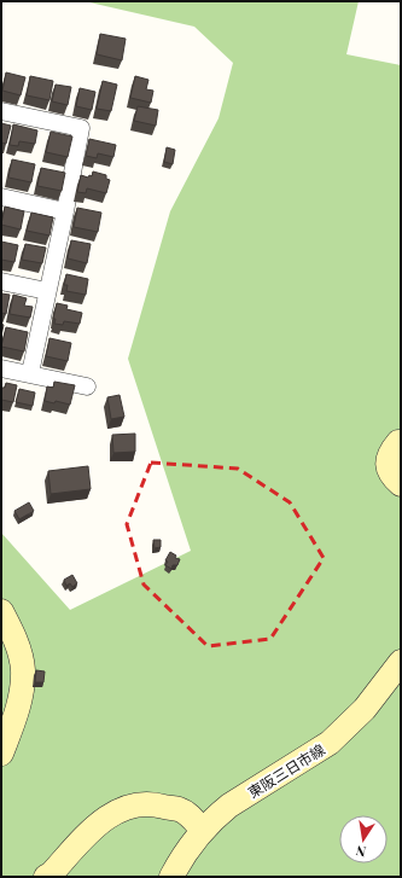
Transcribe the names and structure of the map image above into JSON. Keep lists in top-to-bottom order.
{
  "streets": {
    "main road": ["東阪三日市線"]
  },
  "north": "bottom"
}
